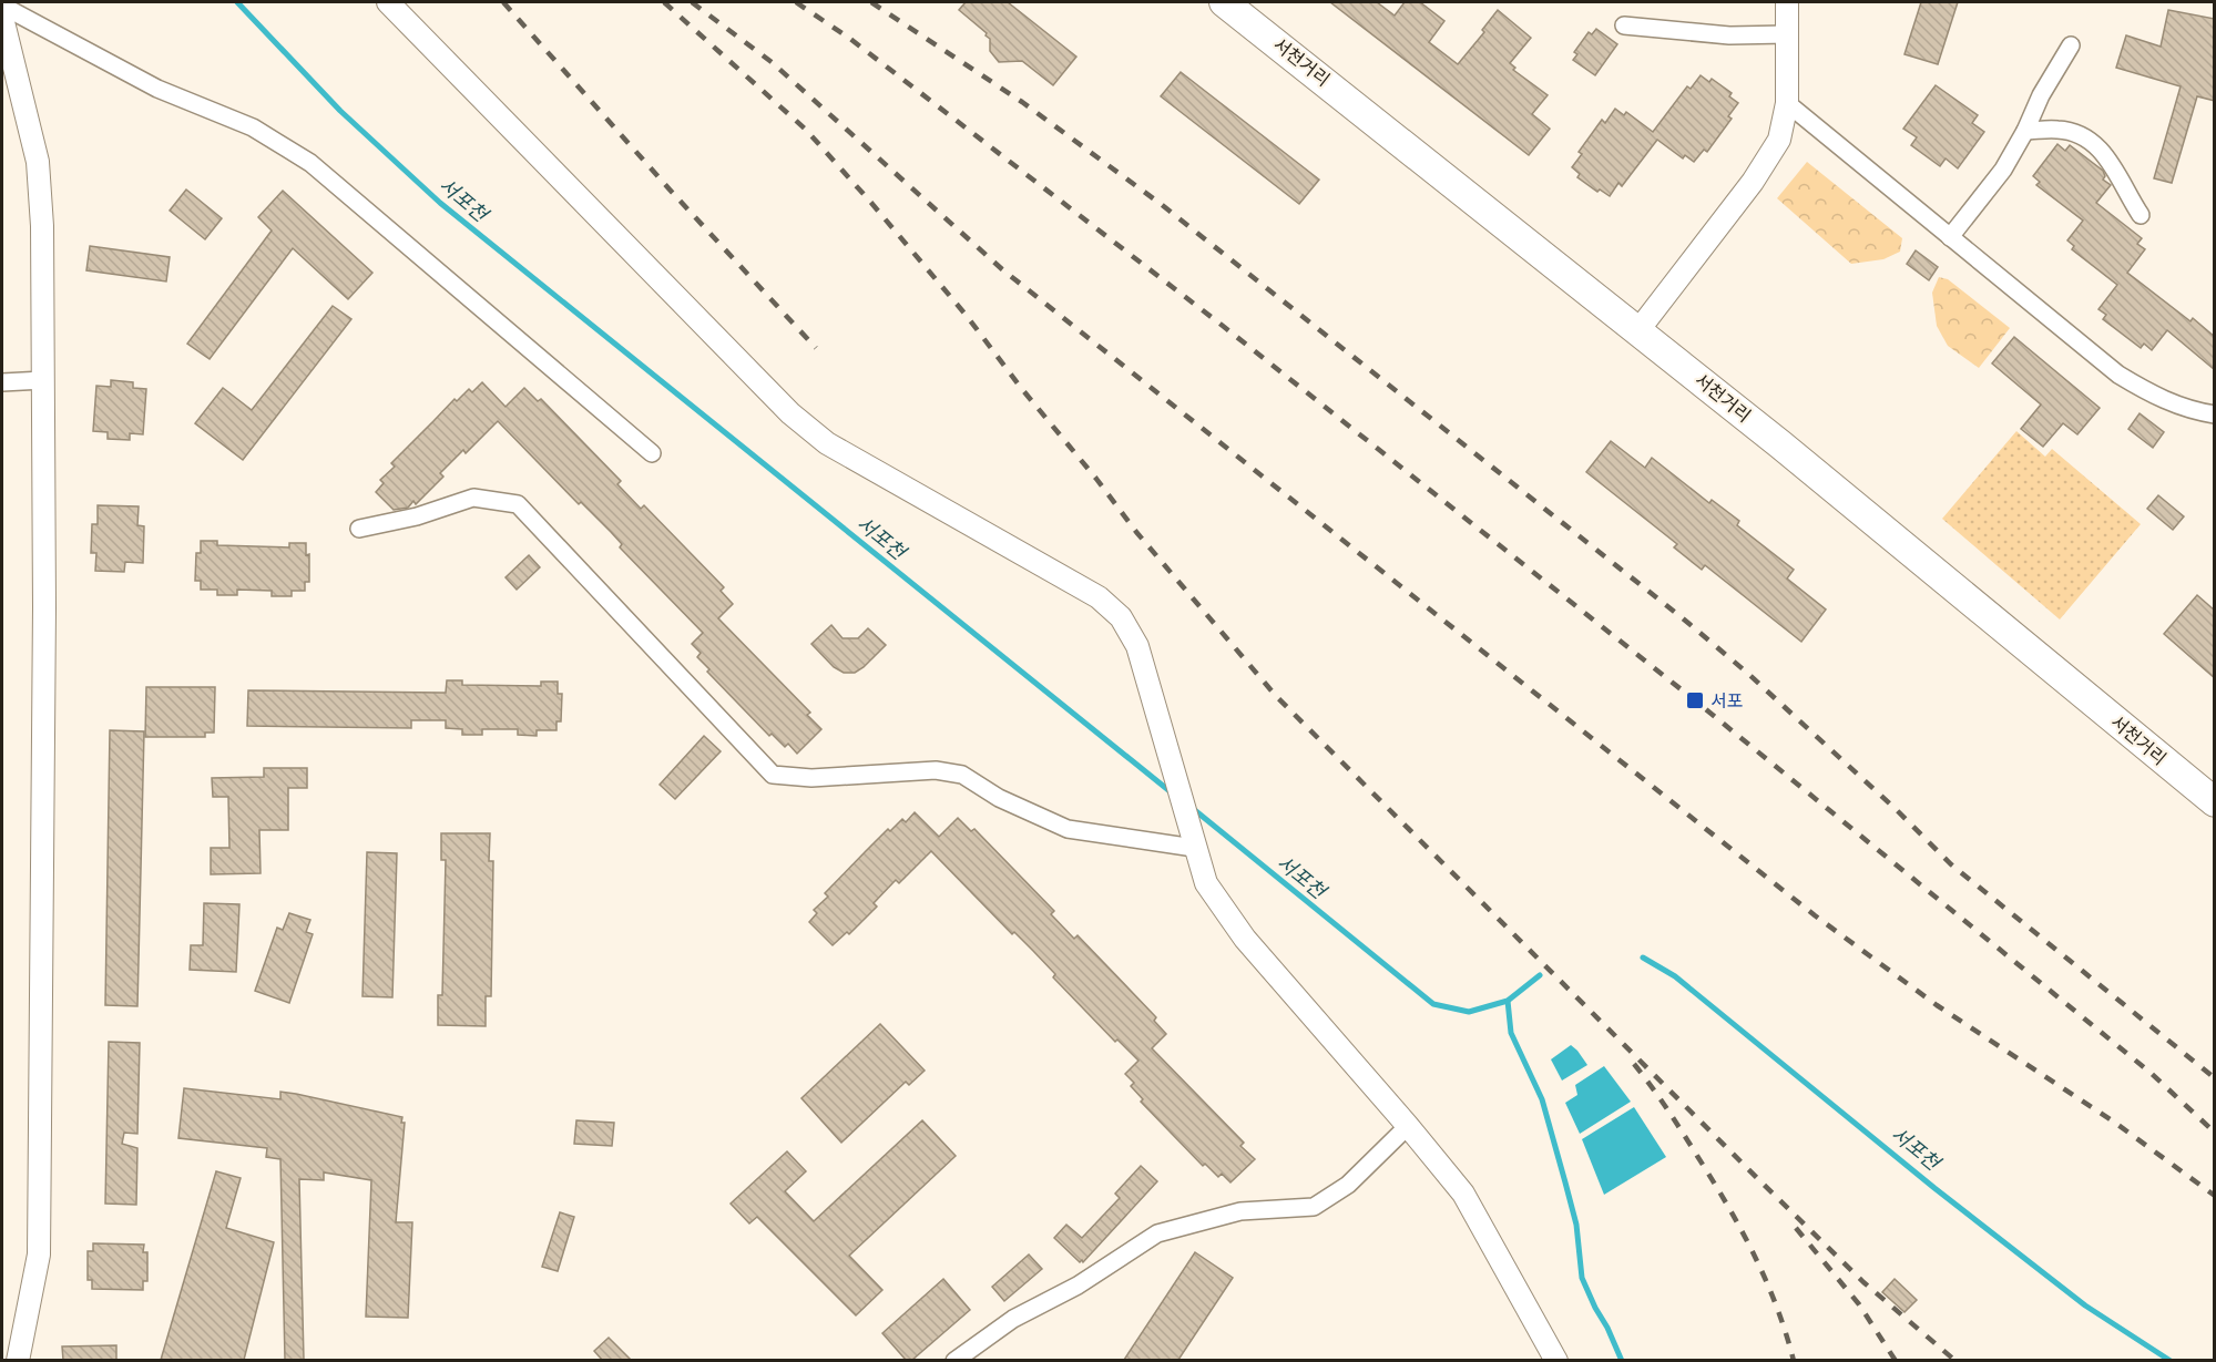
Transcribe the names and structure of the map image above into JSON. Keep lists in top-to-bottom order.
{
  "streets": {
    "main road": ["서천거리"]
  },
  "water": ["서포천"],
  "places": {
    "transit": ["서포"]
  }
}
